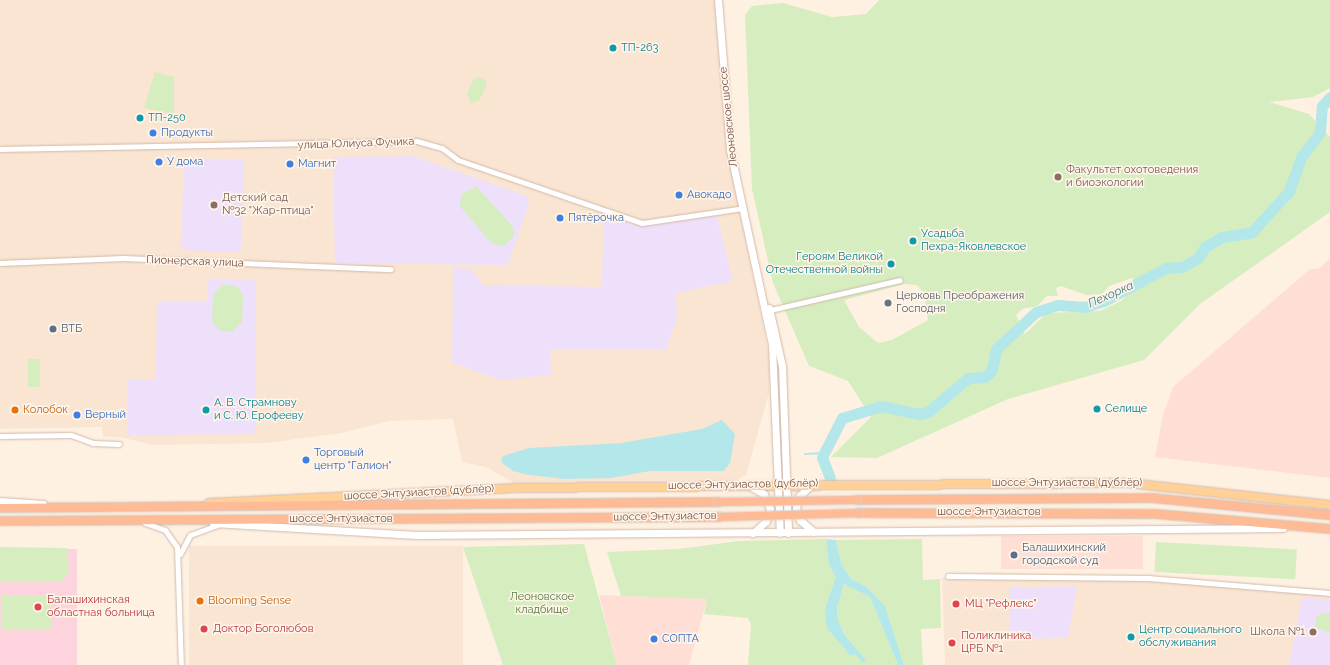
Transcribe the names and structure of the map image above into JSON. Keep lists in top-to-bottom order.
{
  "streets": {
    "highway": ["шоссе Энтузиастов"],
    "main road": ["Леоновское шоссе", "шоссе Энтузиастов (дублёр)"],
    "street": ["улица Юлиуса Фучика", "Пионерская улица"]
  },
  "crossings": [
    ["Леоновское шоссе", "улица Юлиуса Фучика"],
    ["Леоновское шоссе", "шоссе Энтузиастов (дублёр)"],
    ["шоссе Энтузиастов (дублёр)", "шоссе Энтузиастов"]
  ],
  "water": ["Пехорка"],
  "parks": ["Леоновское кладбище"],
  "places": [
    "ТП-263",
    "ТП-250",
    "Продукты",
    "У дома",
    "Магнит",
    "Факультет охотоведения и биоэкологии",
    "Авокадо",
    "Детский сад №32 \"Жар-птица\"",
    "Пятёрочка",
    "Усадьба Пехра-Яковлевское",
    "Героям Великой Отечественной войны",
    "Церковь Преображения Господня",
    "ВТБ",
    "Селище",
    "Колобок",
    "А. В. Страмнову и С. Ю. Ерофееву",
    "Верный",
    "Торговый центр \"Галион\"",
    "Балашихинский городской суд",
    "Blooming Sense",
    "МЦ \"Рефлекс\"",
    "Балашихинская областная больница",
    "Доктор Боголюбов",
    "Школа №1",
    "Центр социального обслуживания",
    "СОПТА",
    "Поликлиника ЦРБ №1"
  ]
}
